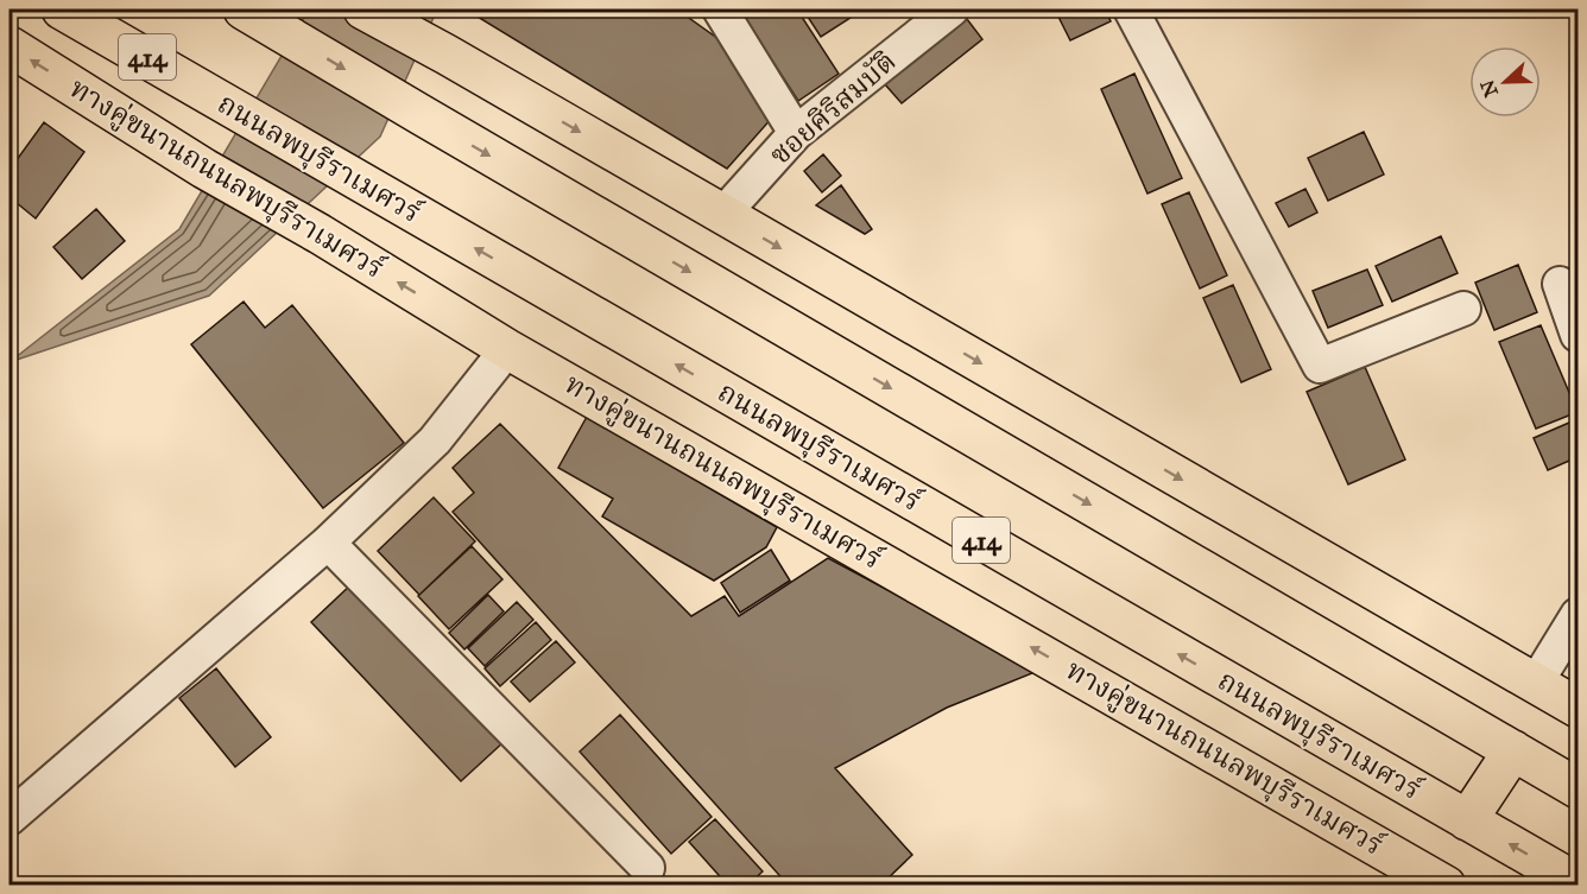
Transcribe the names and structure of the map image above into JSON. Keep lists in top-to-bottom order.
{
  "streets": {
    "main road": ["414", "ถนนลพบุรีราเมศวร์", "ทางคู่ขนานถนนลพบุรีราเมศวร์"],
    "street": ["ซอยศิริสมบัติ"]
  },
  "north": "left"
}
